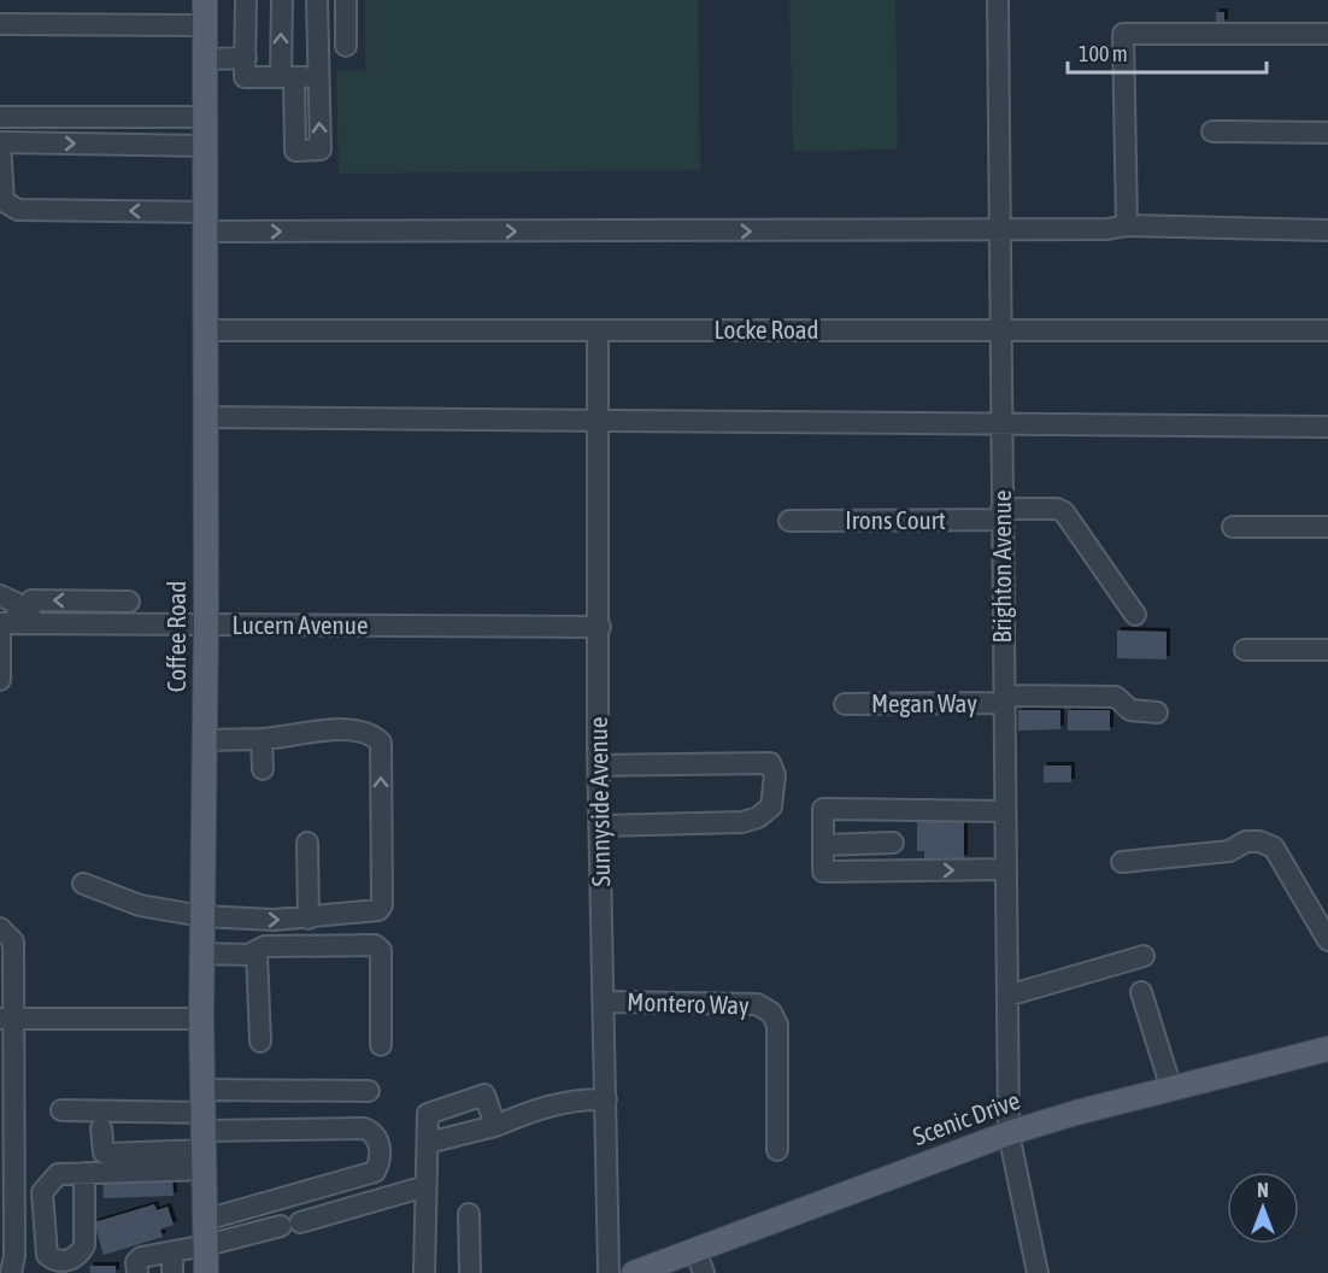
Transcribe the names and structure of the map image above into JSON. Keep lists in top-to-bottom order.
{
  "streets": {
    "main road": ["Coffee Road", "Scenic Drive"],
    "street": [
      "Locke Road",
      "Irons Court",
      "Brighton Avenue",
      "Lucern Avenue",
      "Megan Way",
      "Sunnyside Avenue",
      "Montero Way"
    ]
  },
  "crossings": [
    ["Locke Road", "Brighton Avenue"],
    ["Locke Road", "Coffee Road"],
    ["Locke Road", "Sunnyside Avenue"],
    ["Irons Court", "Brighton Avenue"],
    ["Brighton Avenue", "Megan Way"],
    ["Brighton Avenue", "Scenic Drive"],
    ["Lucern Avenue", "Coffee Road"],
    ["Lucern Avenue", "Sunnyside Avenue"],
    ["Sunnyside Avenue", "Montero Way"]
  ],
  "scale_bar": "100 m",
  "north": "top"
}
